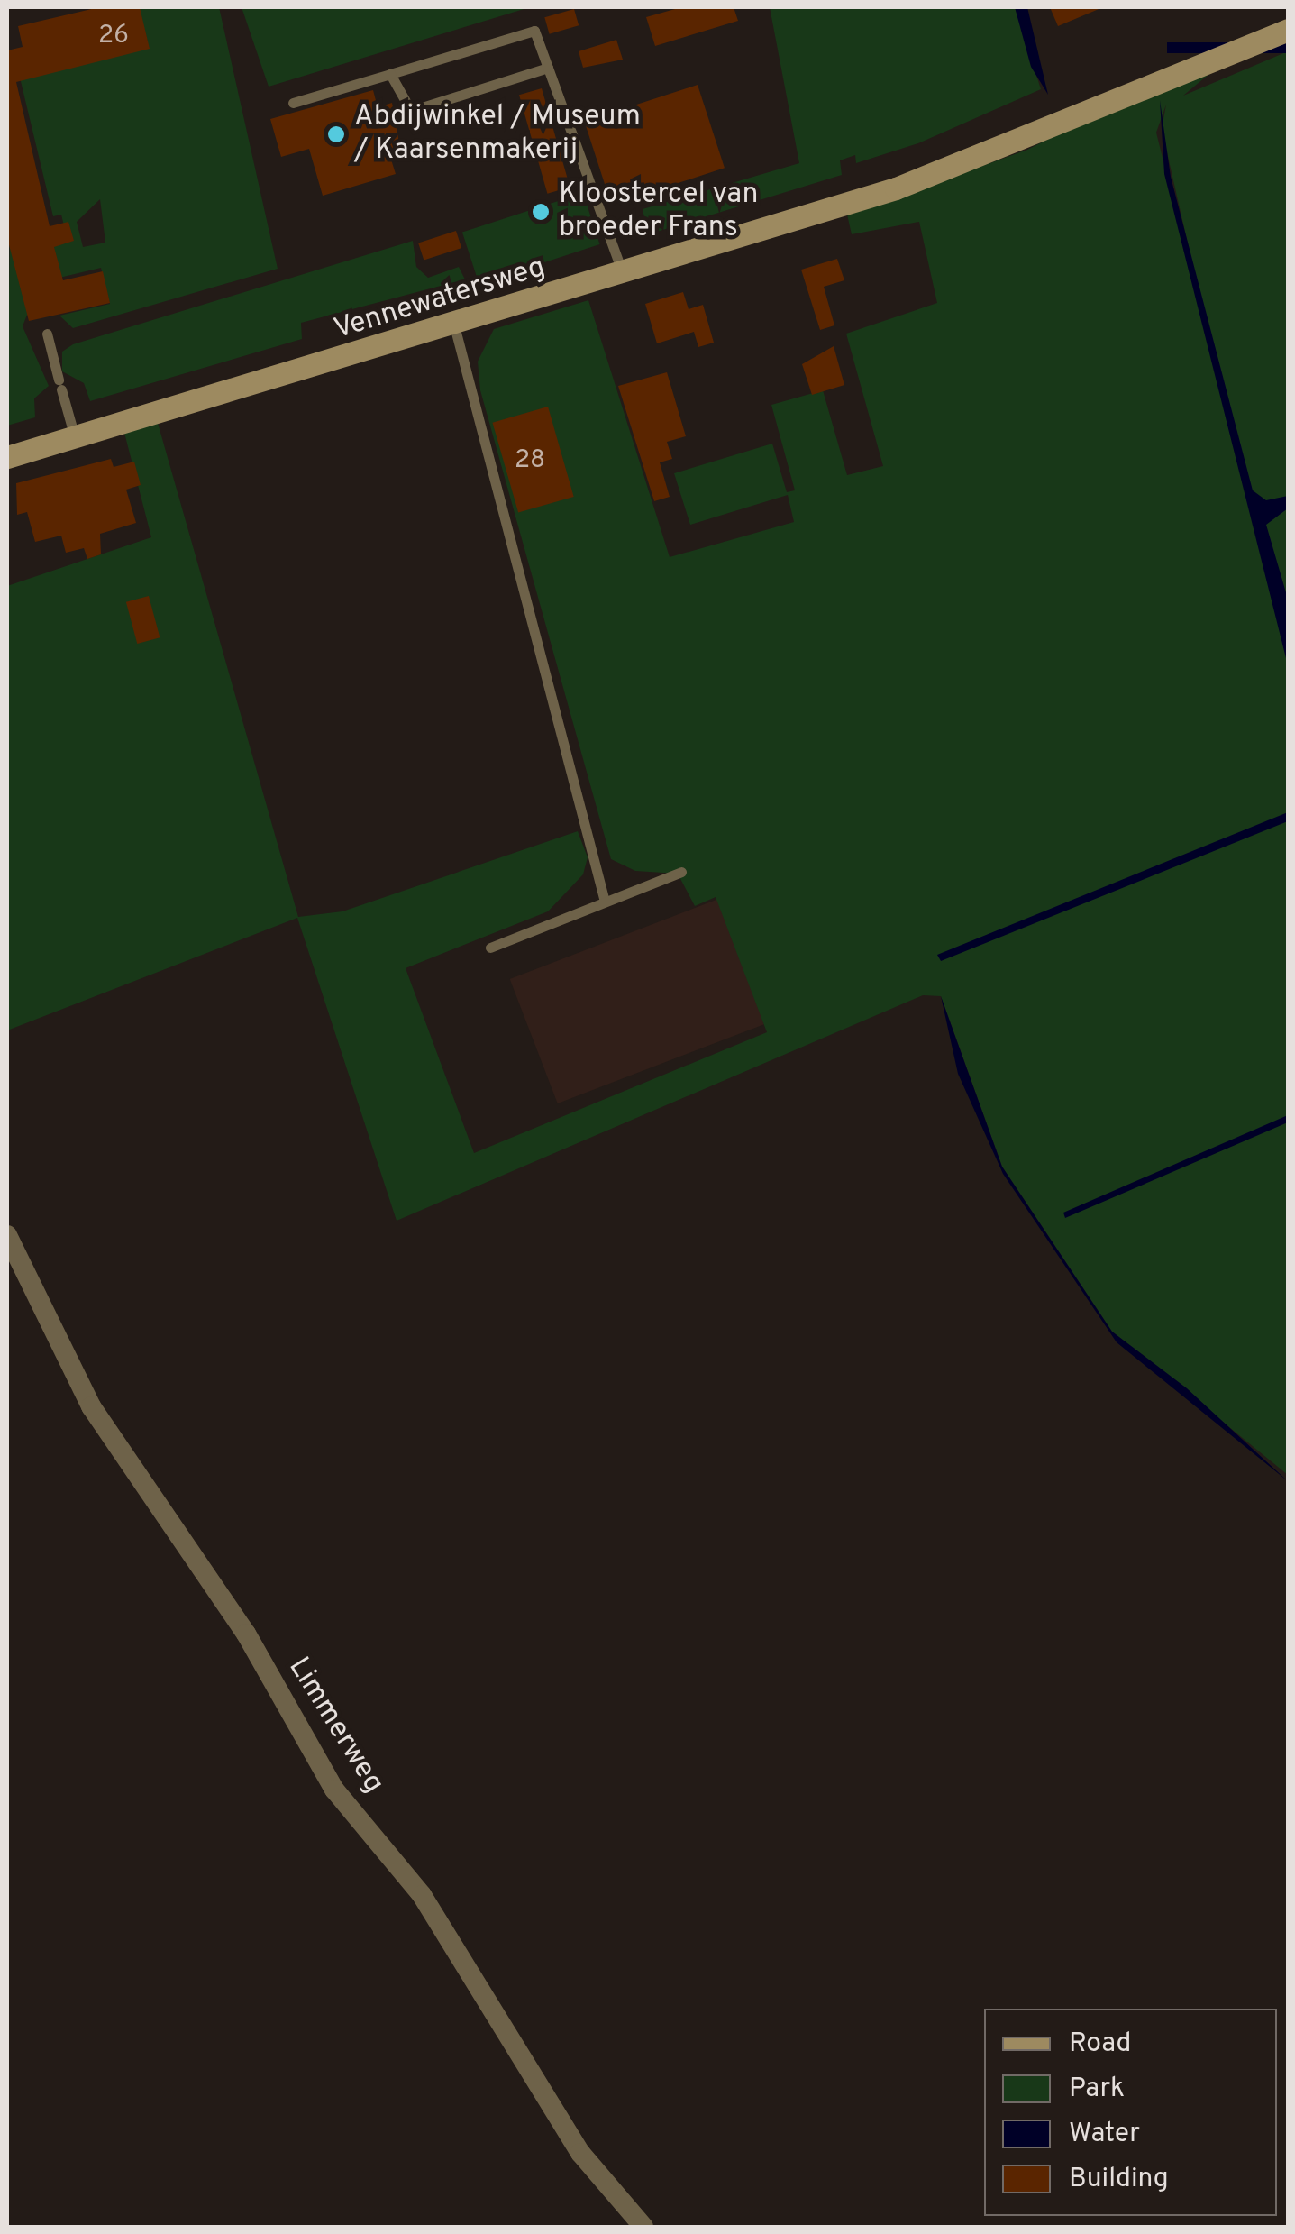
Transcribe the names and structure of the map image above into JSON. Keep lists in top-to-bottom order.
{
  "streets": {
    "street": ["Vennewatersweg", "Limmerweg"]
  },
  "places": ["Abdijwinkel / Museum / Kaarsenmakerij", "Kloostercel van broeder Frans"],
  "house_numbers": ["26", "28"],
  "legend": [
    "Road",
    "Park",
    "Water",
    "Building"
  ]
}
